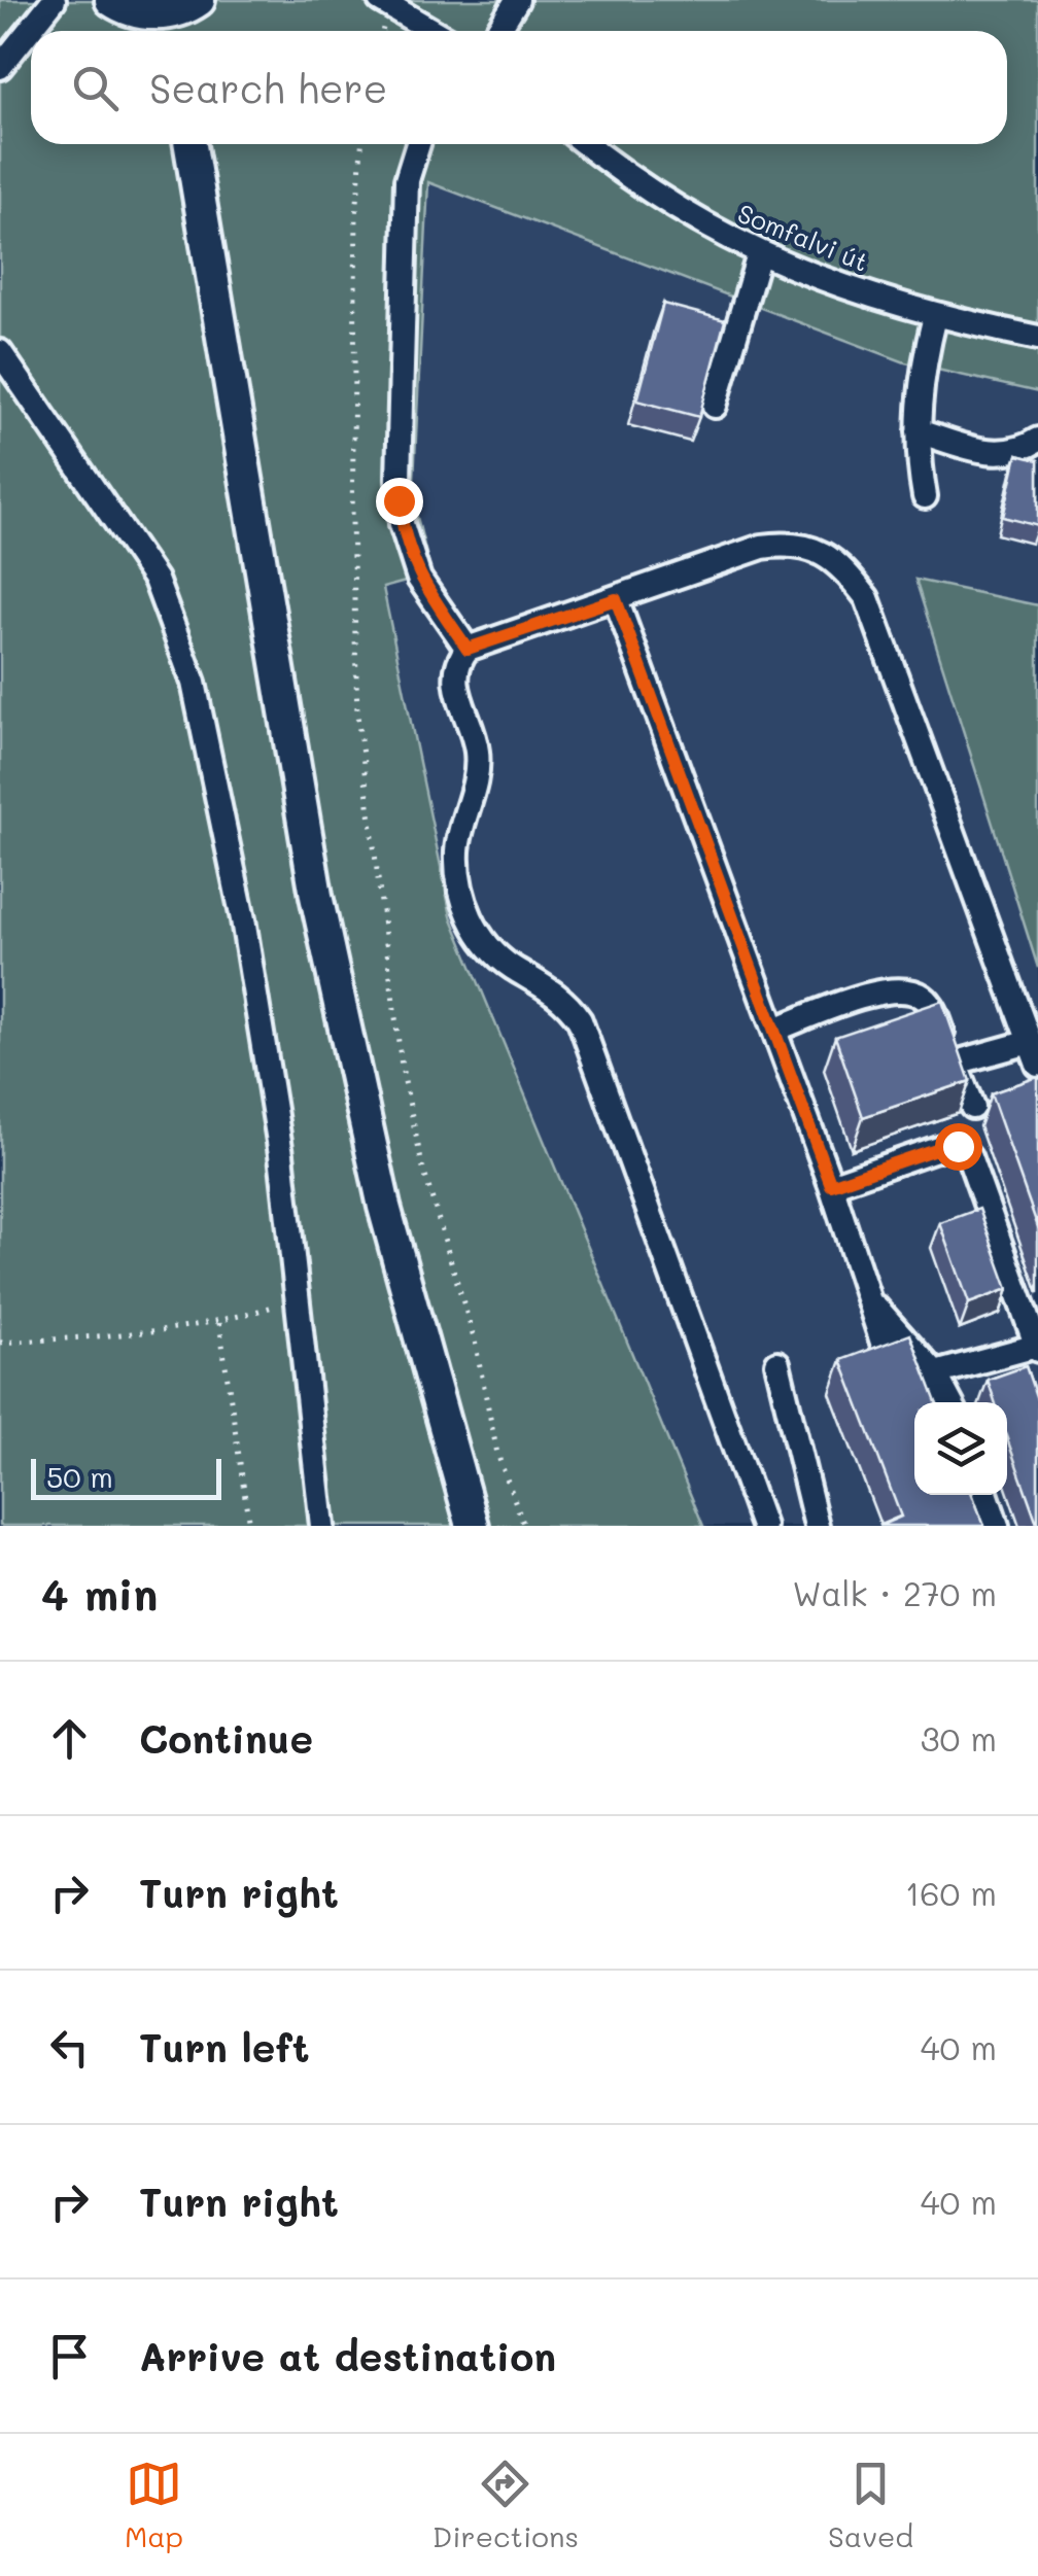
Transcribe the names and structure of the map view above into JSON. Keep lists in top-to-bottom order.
{
  "streets": {
    "street": ["Somfalvi út"]
  },
  "scale_bar": "50 m",
  "page": {
    "search": "Search here",
    "scale": "50 m",
    "heading": ["4 min", "Walk · 270 m"],
    "list": [
      ["Continue", "30 m"],
      ["Turn right", "160 m"],
      ["Turn left", "40 m"],
      ["Turn right", "40 m"],
      "Arrive at destination"
    ],
    "nav": ["Map", "Directions", "Saved"]
  }
}
